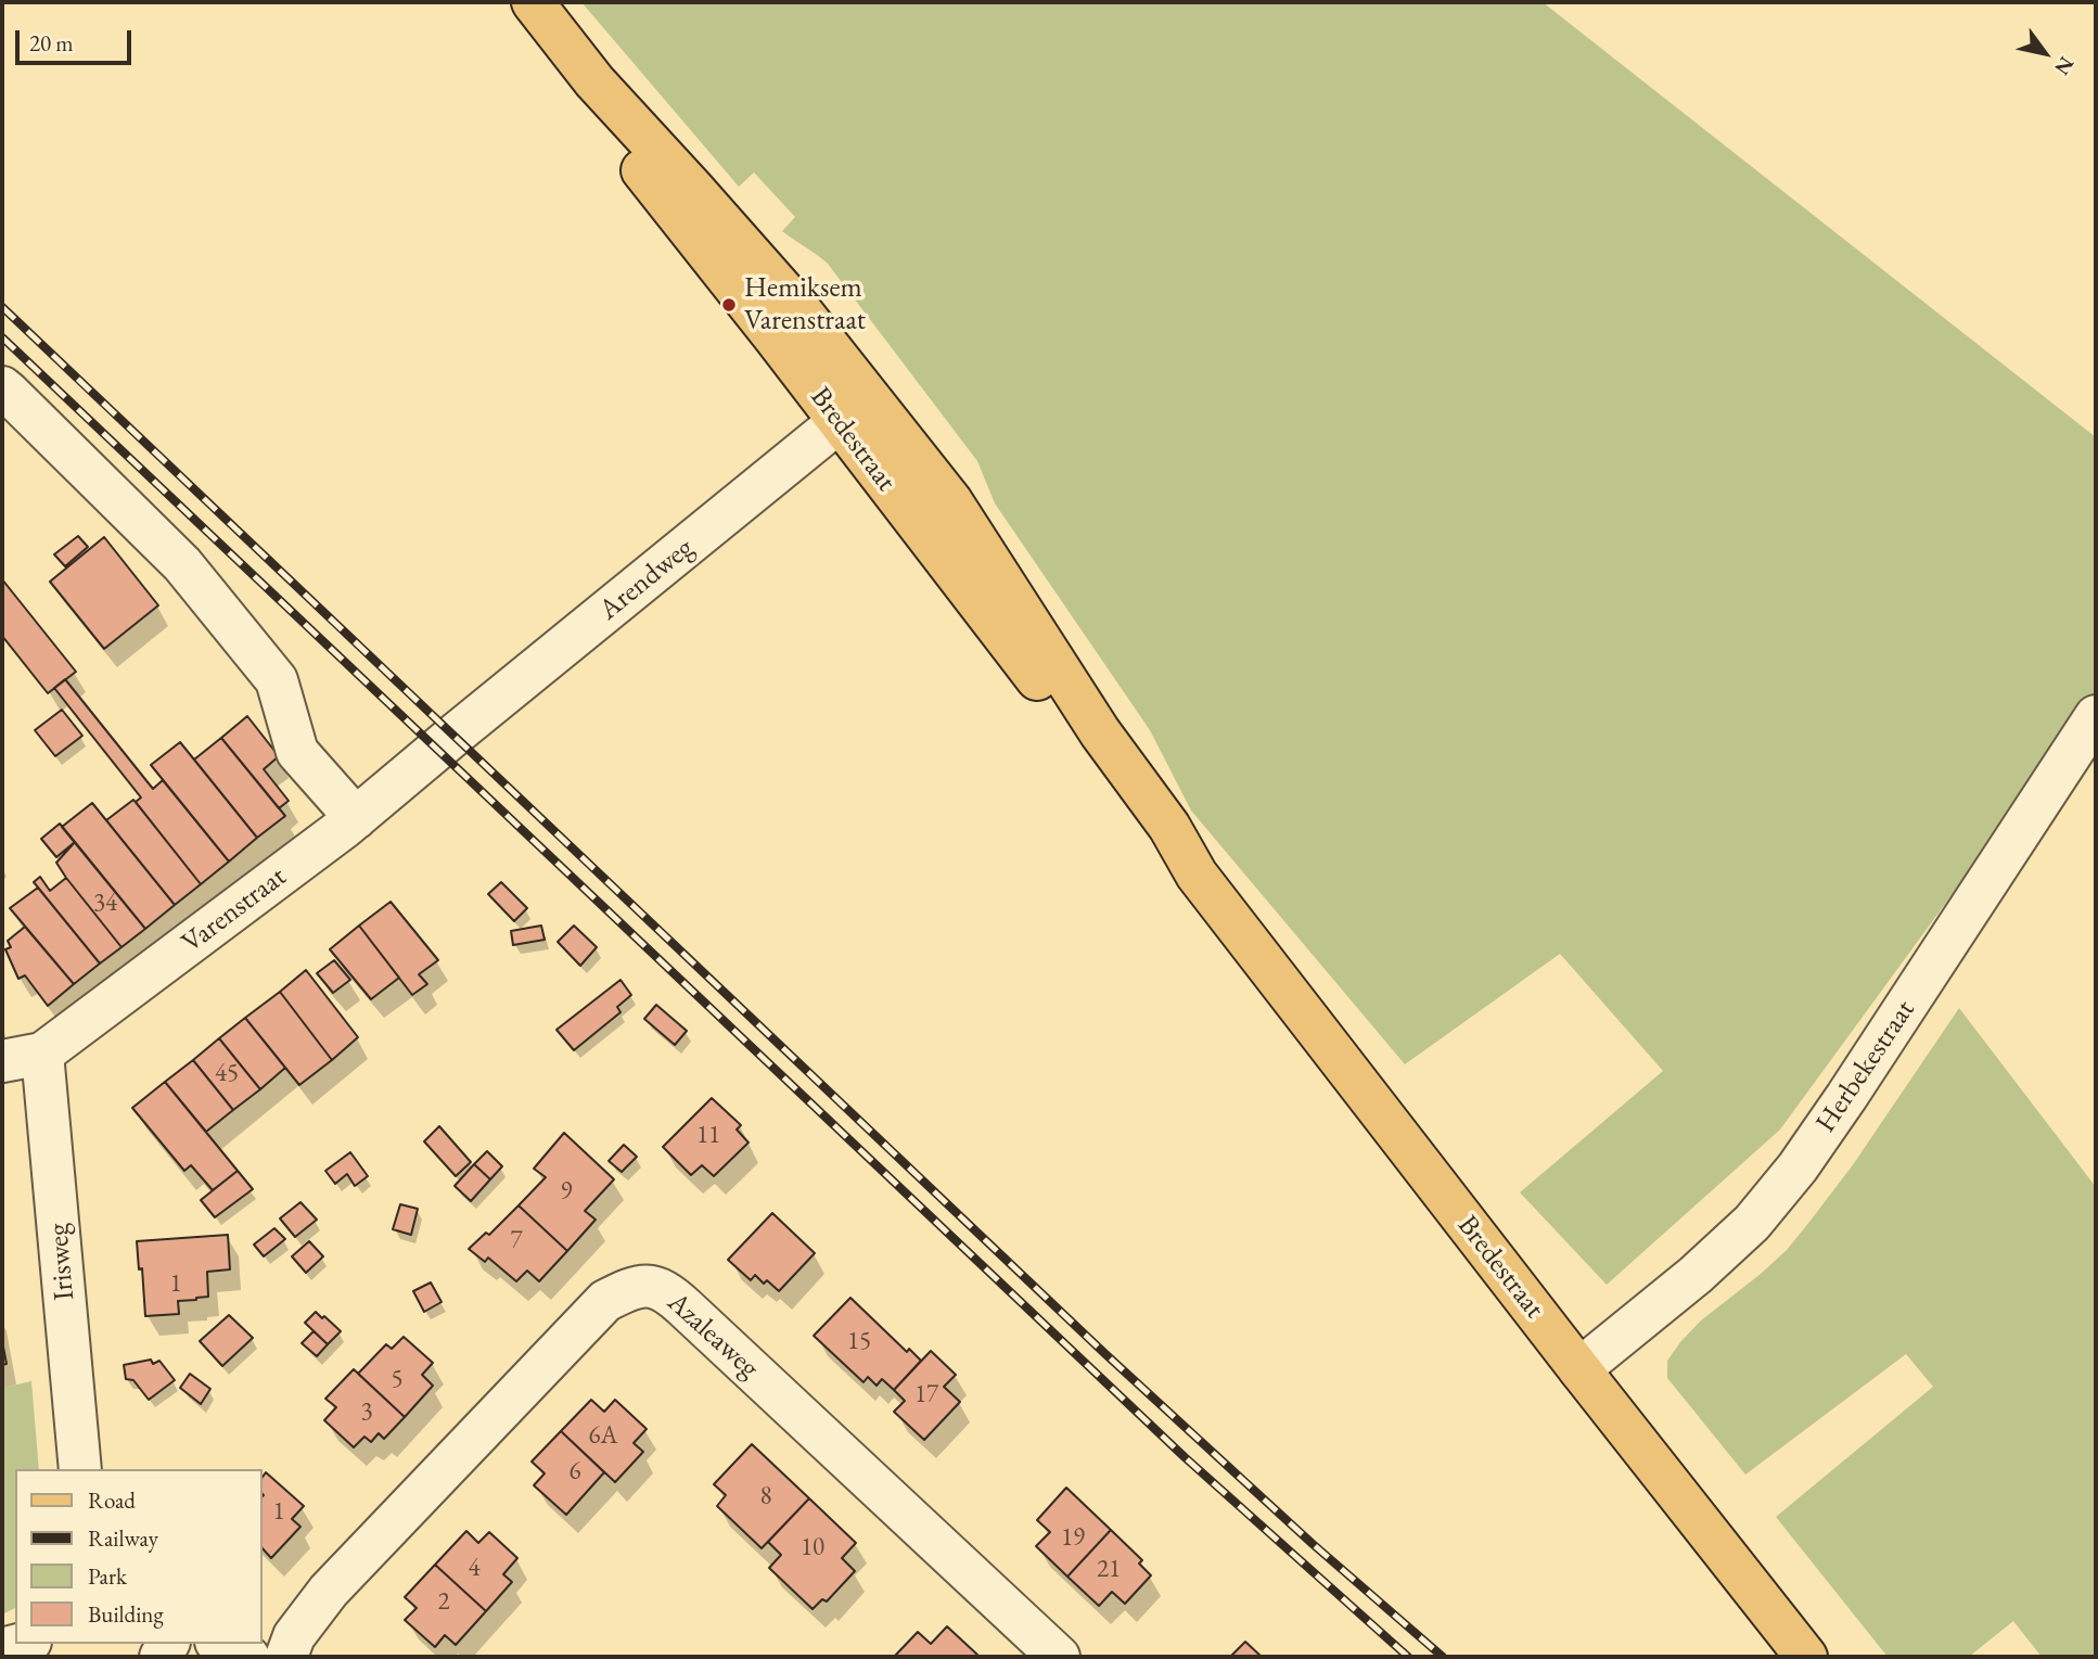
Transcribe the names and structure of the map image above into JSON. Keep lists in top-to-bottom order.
{
  "streets": {
    "main road": ["Bredestraat"],
    "street": [
      "Arendweg",
      "Varenstraat",
      "Herbekestraat",
      "Irisweg",
      "Azaleaweg"
    ]
  },
  "crossings": [
    ["Bredestraat", "Arendweg"],
    ["Bredestraat", "Herbekestraat"],
    ["Arendweg", "Varenstraat"],
    ["Varenstraat", "Irisweg"]
  ],
  "places": ["Hemiksem Varenstraat"],
  "house_numbers": [
    "34",
    "45",
    "11",
    "9",
    "7",
    "1",
    "15",
    "5",
    "17",
    "3",
    "6A",
    "6",
    "8",
    "1",
    "19",
    "10",
    "4",
    "21",
    "2"
  ],
  "legend": [
    "Road",
    "Railway",
    "Park",
    "Building"
  ],
  "scale_bar": "20 m",
  "north": "bottom right"
}
